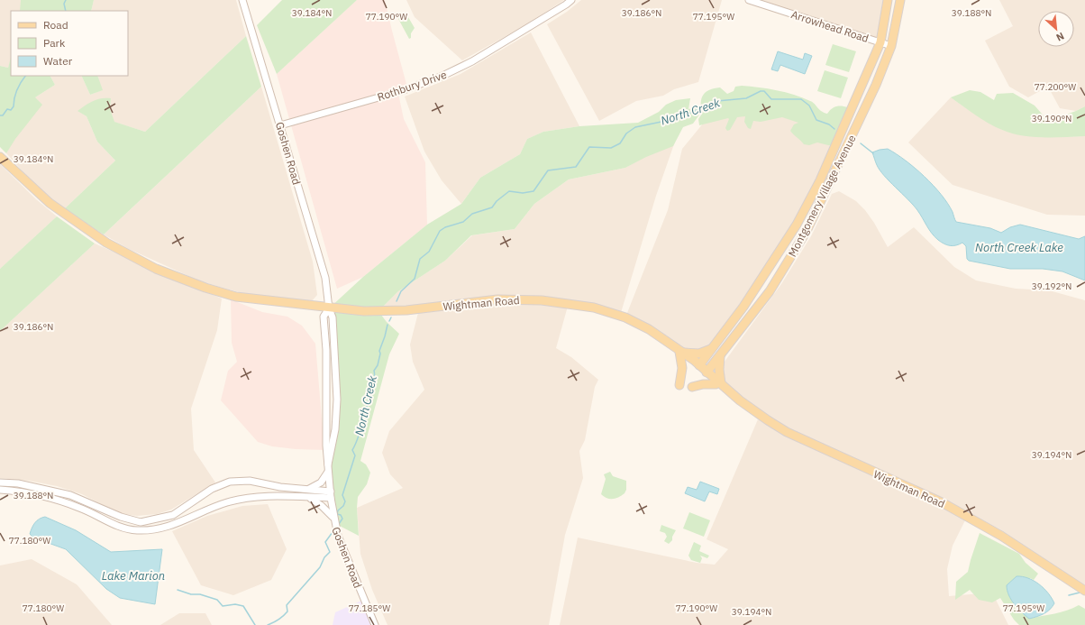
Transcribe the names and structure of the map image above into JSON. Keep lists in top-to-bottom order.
{
  "streets": {
    "main road": ["Montgomery Village Avenue", "Wightman Road"],
    "street": ["Arrowhead Road", "Rothbury Drive", "Goshen Road"]
  },
  "crossings": [
    ["Arrowhead Road", "Montgomery Village Avenue"],
    ["Rothbury Drive", "Goshen Road"],
    ["Goshen Road", "Wightman Road"],
    ["Montgomery Village Avenue", "Wightman Road"]
  ],
  "water": ["North Creek", "North Creek Lake", "Lake Marion"],
  "legend": ["Road", "Park", "Water"],
  "north": "bottom right",
  "coordinates": [
    "39.188°N",
    "39.184°N",
    "39.186°N",
    "77.190°W",
    "77.195°W",
    "77.200°W",
    "39.190°N",
    "39.192°N",
    "39.194°N",
    "77.180°W",
    "77.185°W"
  ]
}
